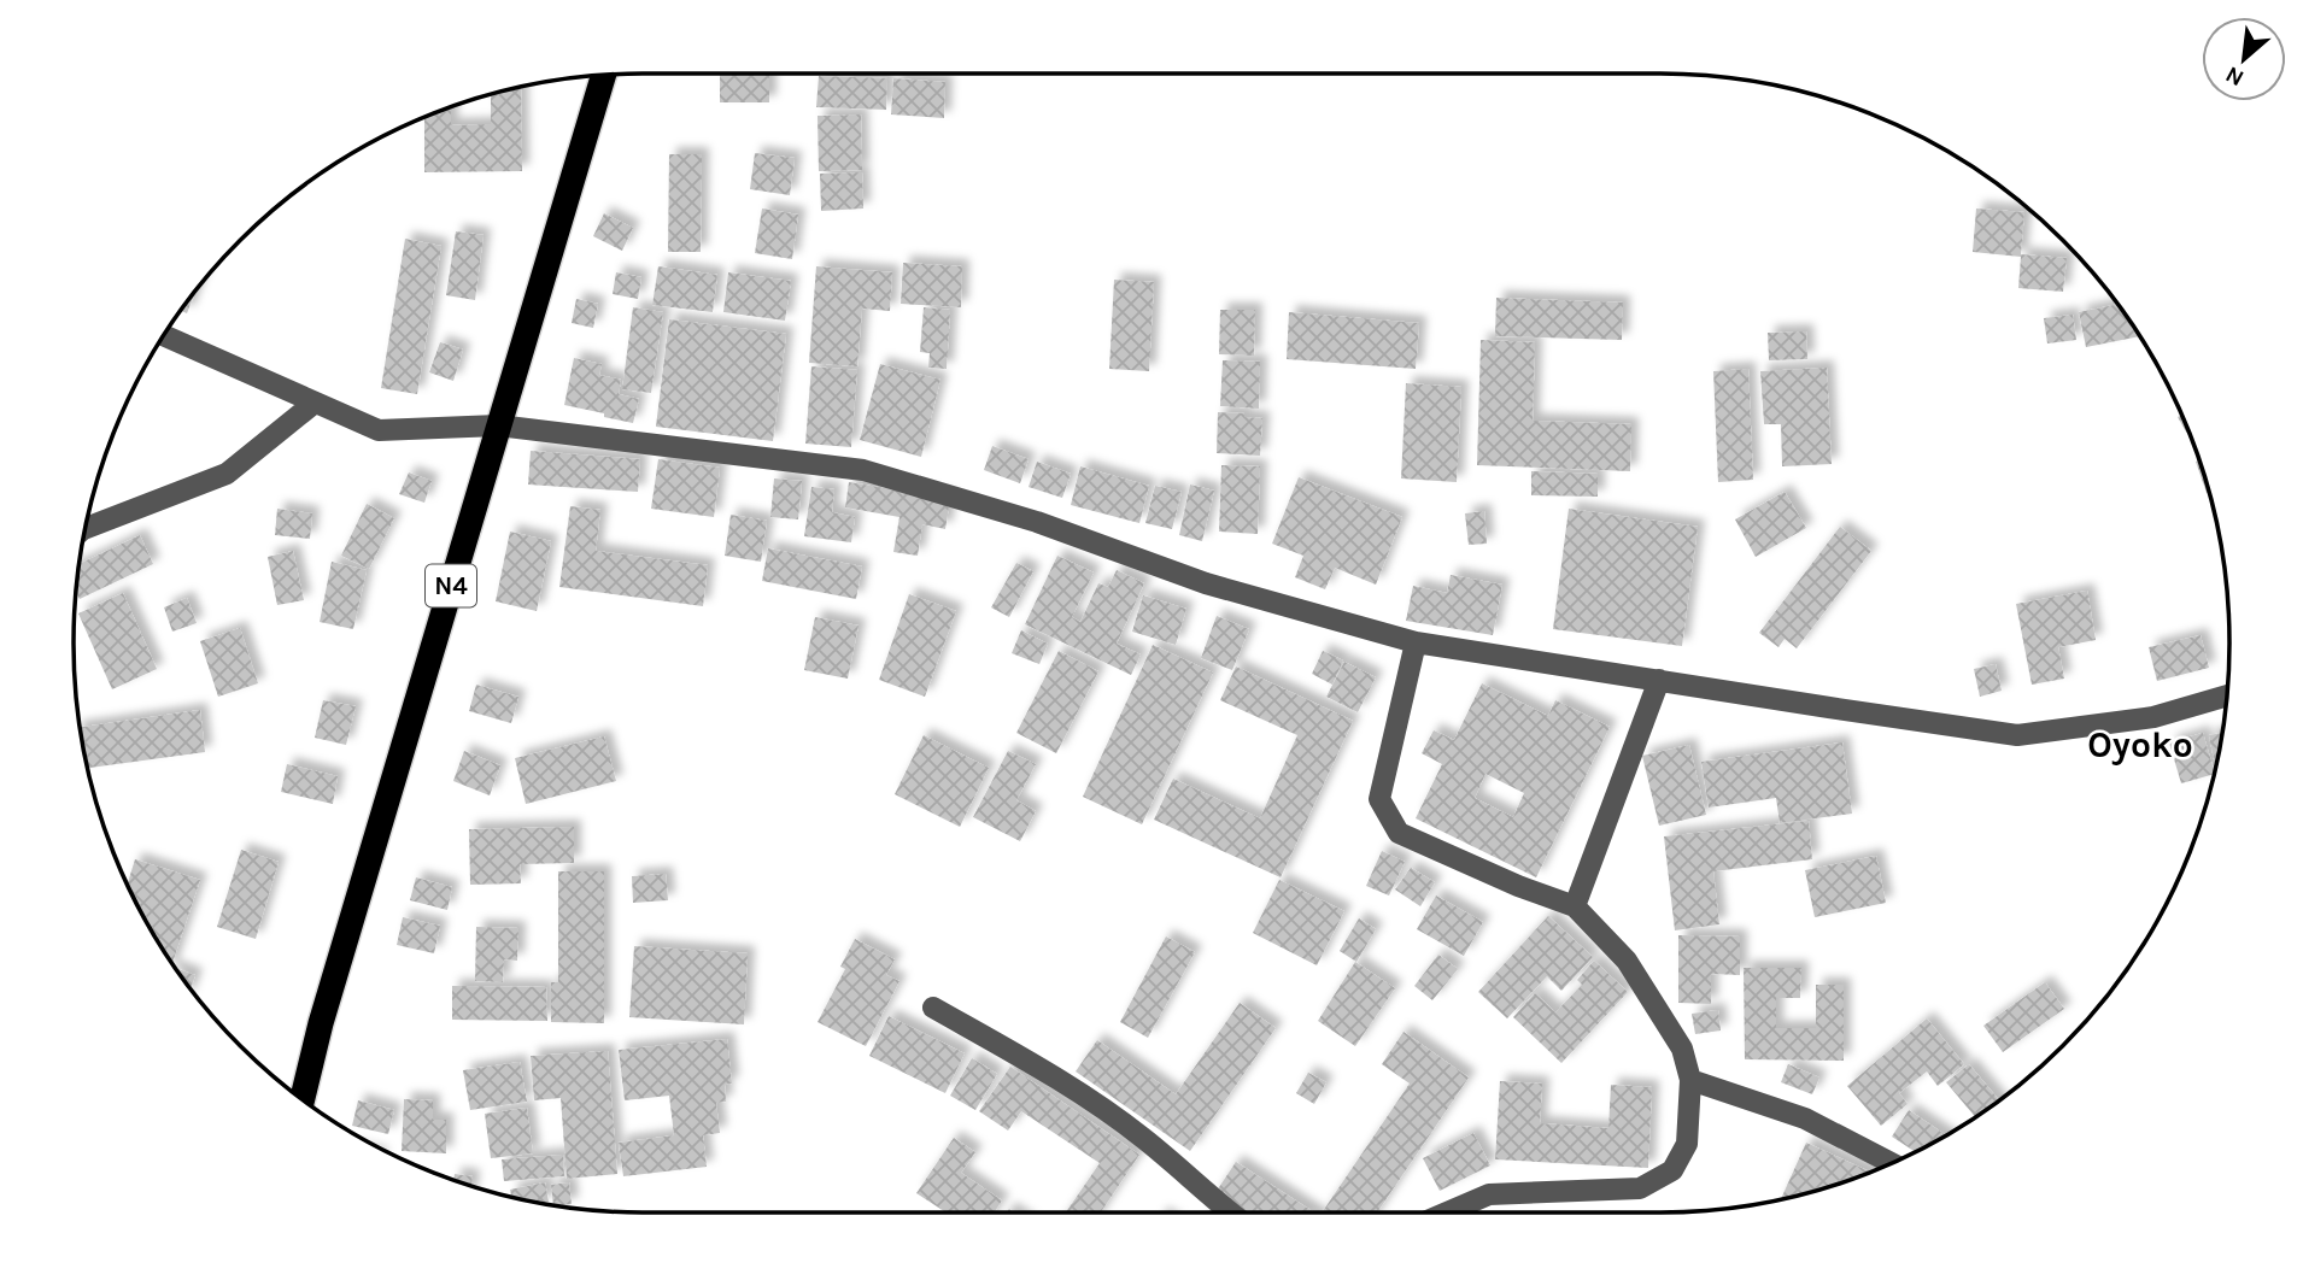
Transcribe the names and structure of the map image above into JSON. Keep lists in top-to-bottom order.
{
  "streets": {
    "highway": ["N4"]
  },
  "districts": ["Oyoko"],
  "north": "bottom left"
}
